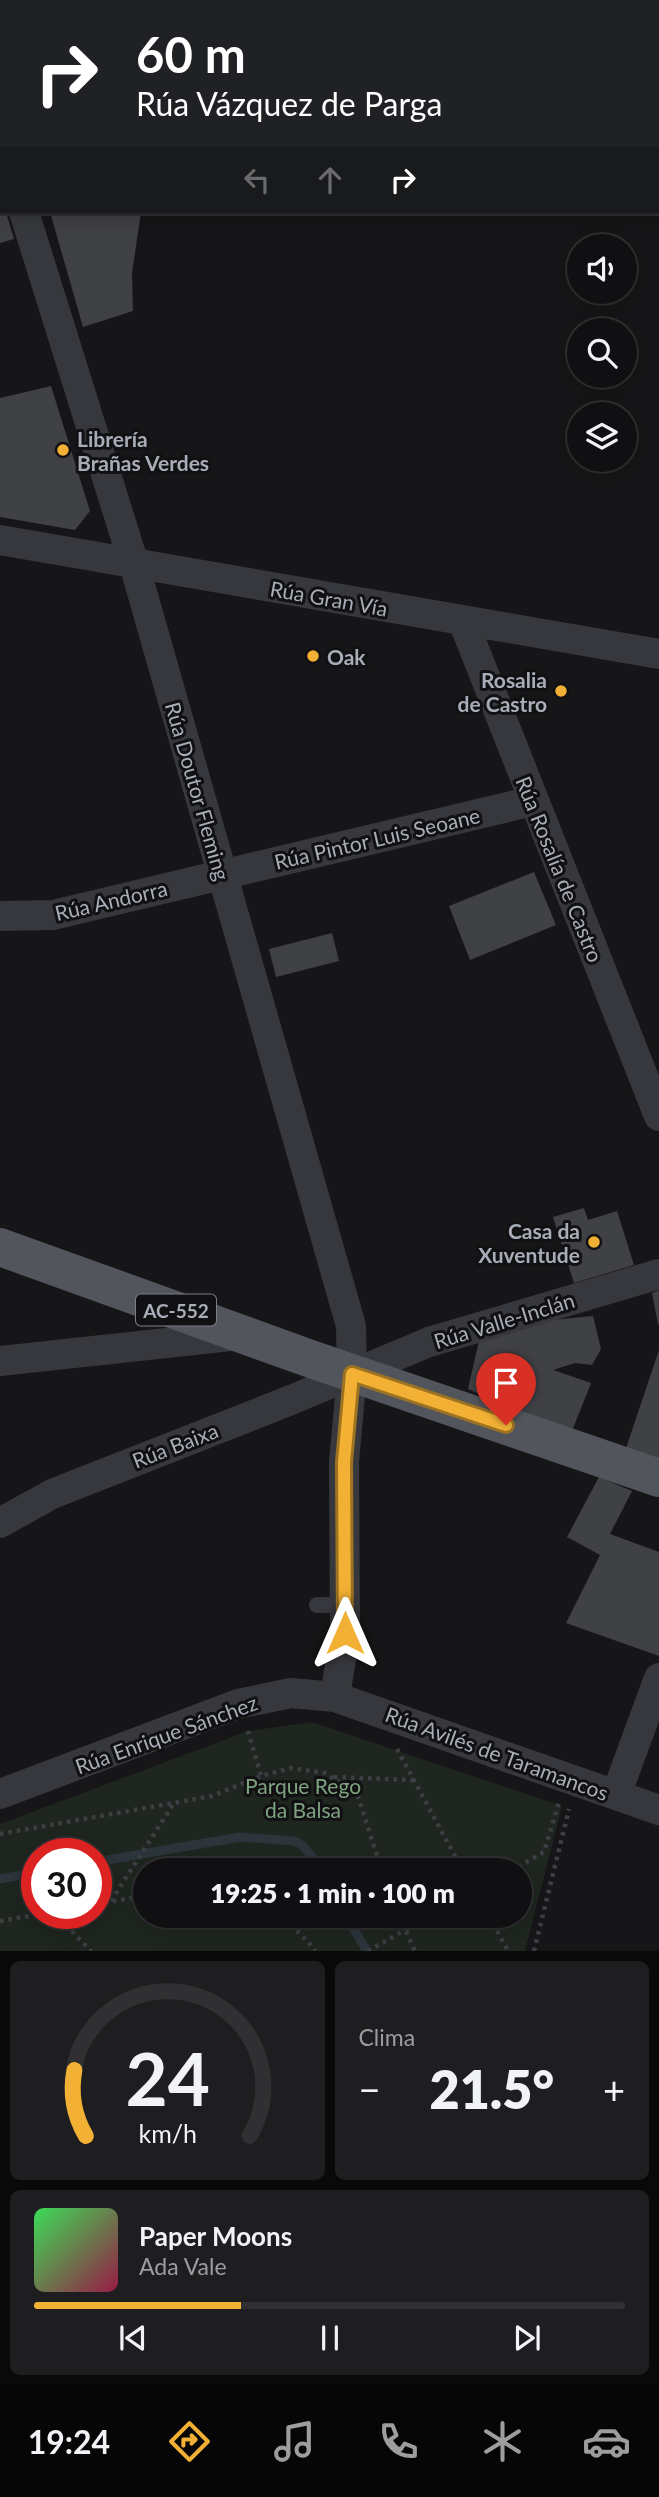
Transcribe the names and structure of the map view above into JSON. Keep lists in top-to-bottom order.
{
  "streets": {
    "main road": ["AC-552"],
    "street": [
      "Rúa Gran Vía",
      "Rúa Doutor Fleming",
      "Rúa Pintor Luis Seoane",
      "Rúa Rosalía de Castro",
      "Rúa Andorra",
      "Rúa Valle-Inclán",
      "Rúa Baixa",
      "Rúa Enrique Sánchez",
      "Rúa Avilés de Taramancos"
    ]
  },
  "crossings": [
    ["Rúa Gran Vía", "Rúa Doutor Fleming"],
    ["Rúa Gran Vía", "Rúa Rosalía de Castro"],
    ["Rúa Doutor Fleming", "Rúa Pintor Luis Seoane"],
    ["Rúa Doutor Fleming", "Rúa Andorra"],
    ["Rúa Doutor Fleming", "AC-552"],
    ["Rúa Doutor Fleming", "Rúa Valle-Inclán"],
    ["Rúa Doutor Fleming", "Rúa Baixa"],
    ["Rúa Doutor Fleming", "Rúa Enrique Sánchez"],
    ["Rúa Doutor Fleming", "Rúa Avilés de Taramancos"],
    ["Rúa Pintor Luis Seoane", "Rúa Rosalía de Castro"],
    ["Rúa Pintor Luis Seoane", "Rúa Andorra"],
    ["AC-552", "Rúa Valle-Inclán"],
    ["AC-552", "Rúa Baixa"],
    ["Rúa Valle-Inclán", "Rúa Baixa"],
    ["Rúa Enrique Sánchez", "Rúa Avilés de Taramancos"]
  ],
  "parks": ["Parque Rego da Balsa"],
  "places": [
    "Librería Brañas Verdes",
    "Oak",
    "Rosalia de Castro",
    "Casa da Xuventude"
  ],
  "page": {
    "turn": ["60 m", "Rúa Vázquez de Parga"],
    "limit": "30",
    "trip": "19:25 · 1 min · 100 m",
    "tile": "Clima",
    "heat": ["−", "21.5°", "+"],
    "song": ["Paper Moons", "Ada Vale"],
    "tabs": "19:24",
    "gauge": ["24", "km/h"]
  }
}
